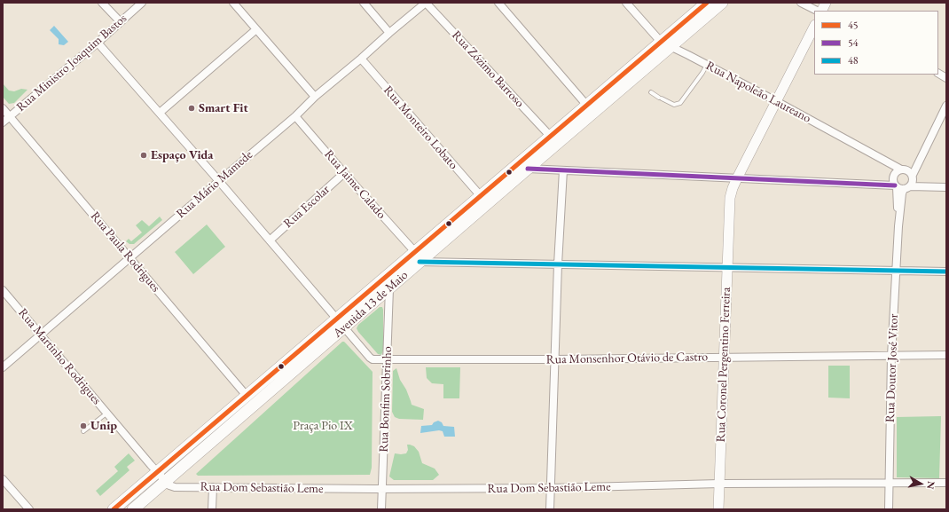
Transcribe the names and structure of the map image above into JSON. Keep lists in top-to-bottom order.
{
  "streets": {
    "main road": ["Avenida 13 de Maio"],
    "street": [
      "Rua Ministro Joaquim Bastos",
      "Rua Zózimo Barroso",
      "Rua Napoleão Laureano",
      "Rua Monteiro Lobato",
      "Rua Mário Mamede",
      "Rua Jaime Calado",
      "Rua Escolar",
      "Rua Paula Rodrigues",
      "Rua Martinho Rodrigues",
      "Rua Monsenhor Otávio de Castro",
      "Rua Coronel Pergentino Ferreira",
      "Rua Doutor José Vitor",
      "Rua Bonfim Sobrinho",
      "Rua Dom Sebastião Leme"
    ]
  },
  "crossings": [
    ["Rua Ministro Joaquim Bastos", "Rua Paula Rodrigues"],
    ["Rua Ministro Joaquim Bastos", "Rua Monsenhor Otávio de Castro"],
    ["Rua Zózimo Barroso", "Rua Mário Mamede"],
    ["Rua Zózimo Barroso", "Avenida 13 de Maio"],
    ["Rua Napoleão Laureano", "Avenida 13 de Maio"],
    ["Rua Napoleão Laureano", "Rua Coronel Pergentino Ferreira"],
    ["Rua Napoleão Laureano", "Rua Doutor José Vitor"],
    ["Rua Monteiro Lobato", "Rua Mário Mamede"],
    ["Rua Monteiro Lobato", "Avenida 13 de Maio"],
    ["Rua Mário Mamede", "Rua Jaime Calado"],
    ["Rua Mário Mamede", "Rua Paula Rodrigues"],
    ["Rua Mário Mamede", "Rua Martinho Rodrigues"],
    ["Rua Mário Mamede", "Rua Monsenhor Otávio de Castro"],
    ["Rua Jaime Calado", "Rua Escolar"],
    ["Rua Jaime Calado", "Avenida 13 de Maio"],
    ["Rua Escolar", "Rua Monsenhor Otávio de Castro"],
    ["Rua Paula Rodrigues", "Avenida 13 de Maio"],
    ["Avenida 13 de Maio", "Rua Martinho Rodrigues"],
    ["Avenida 13 de Maio", "Rua Monsenhor Otávio de Castro"],
    ["Avenida 13 de Maio", "Rua Bonfim Sobrinho"],
    ["Avenida 13 de Maio", "Rua Dom Sebastião Leme"],
    ["Rua Martinho Rodrigues", "Rua Dom Sebastião Leme"],
    ["Rua Monsenhor Otávio de Castro", "Rua Coronel Pergentino Ferreira"],
    ["Rua Monsenhor Otávio de Castro", "Rua Doutor José Vitor"],
    ["Rua Monsenhor Otávio de Castro", "Rua Bonfim Sobrinho"],
    ["Rua Coronel Pergentino Ferreira", "Rua Dom Sebastião Leme"],
    ["Rua Doutor José Vitor", "Rua Dom Sebastião Leme"],
    ["Rua Bonfim Sobrinho", "Rua Dom Sebastião Leme"]
  ],
  "parks": ["Praça Pio IX"],
  "places": ["Smart Fit", "Espaço Vida", "Unip"],
  "lines": ["transit line 45", "transit line 54", "transit line 48"],
  "legend": ["45", "54", "48"],
  "north": "right"
}
